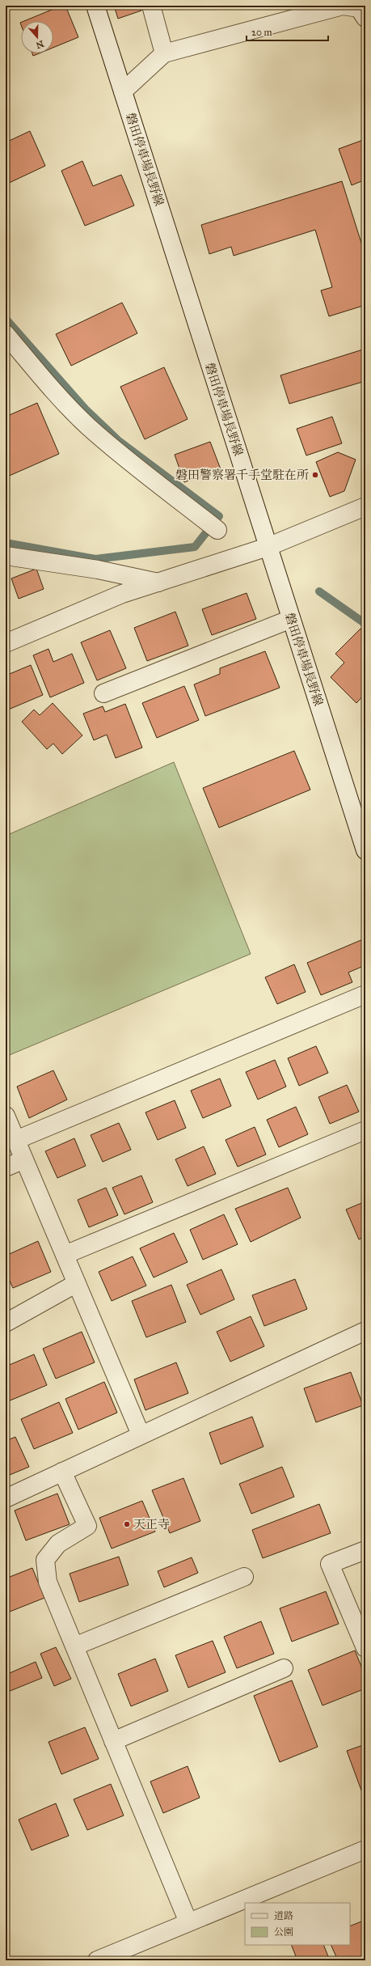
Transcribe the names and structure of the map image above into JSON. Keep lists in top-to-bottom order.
{
  "streets": {
    "street": ["磐田停車場長野線"]
  },
  "places": ["磐田警察署千手堂駐在所", "天正寺"],
  "legend": ["道路", "公園"],
  "scale_bar": "20 m",
  "north": "bottom"
}
